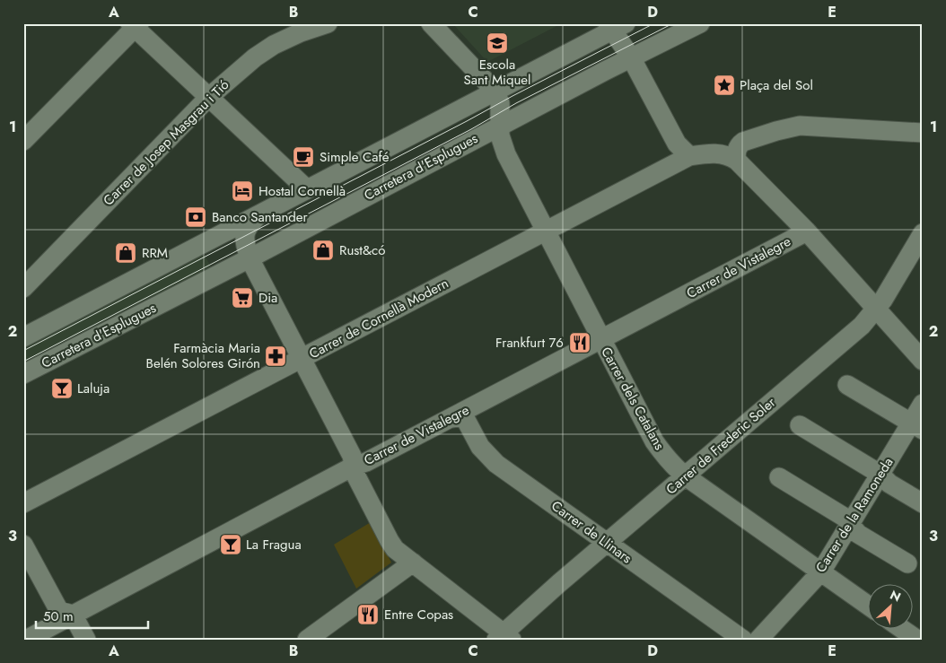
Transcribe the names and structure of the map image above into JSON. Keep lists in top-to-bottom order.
{
  "streets": {
    "street": [
      "Carrer de Josep Masgrau i Tió",
      "Carretera d'Esplugues",
      "Carrer de Vistalegre",
      "Carrer de Cornellà Modern",
      "Carrer dels Catalans",
      "Carrer de Frederic Soler",
      "Carrer de la Ramoneda",
      "Carrer de Llinars"
    ]
  },
  "crossings": [
    ["Carretera d'Esplugues", "Carrer dels Catalans"],
    ["Carrer de Vistalegre", "Carrer dels Catalans"],
    ["Carrer de Vistalegre", "Carrer de Llinars"],
    ["Carrer de Cornellà Modern", "Carrer dels Catalans"],
    ["Carrer dels Catalans", "Carrer de Frederic Soler"],
    ["Carrer dels Catalans", "Carrer de la Ramoneda"],
    ["Carrer de Frederic Soler", "Carrer de Llinars"]
  ],
  "places": {
    "school or university": ["Escola Sant Miquel"],
    "place": ["Plaça del Sol"],
    "cafe": ["Simple Café"],
    "hotel": ["Hostal Cornellà"],
    "bank": ["Banco Santander"],
    "shop": ["Rust&có", "RRM"],
    "supermarket": ["Dia"],
    "restaurant": ["Frankfurt 76", "Entre Copas"],
    "pharmacy": ["Farmàcia Maria Belén Solores Girón"],
    "bar": ["Laluja", "La Fragua"]
  },
  "scale_bar": "50 m",
  "north": "top right",
  "grid": {
    "columns": [
      "A",
      "B",
      "C",
      "D",
      "E"
    ],
    "rows": ["1", "2", "3"]
  }
}
